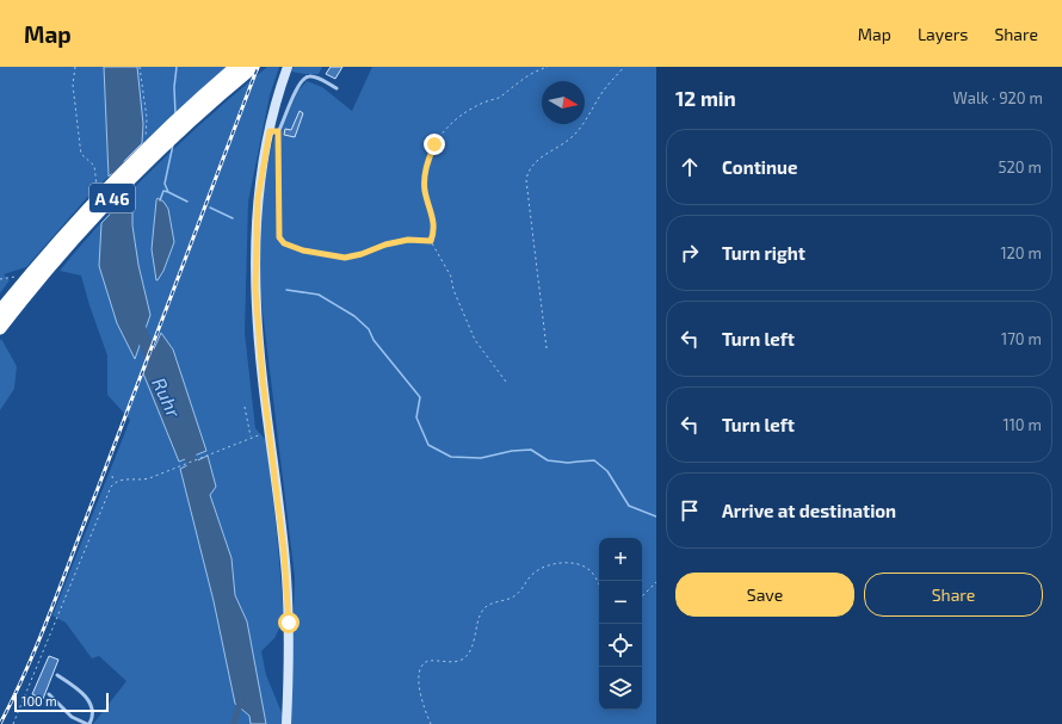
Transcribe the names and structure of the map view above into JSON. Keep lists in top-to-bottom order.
{
  "streets": {
    "highway": ["A 46"]
  },
  "water": ["Ruhr"],
  "scale_bar": "100 m",
  "north": "right",
  "page": {
    "header": "Map",
    "nav": ["Map", "Layers", "Share"],
    "heading": ["12 min", "Walk · 920 m"],
    "list": [
      ["Continue", "520 m"],
      ["Turn right", "120 m"],
      ["Turn left", "170 m"],
      ["Turn left", "110 m"],
      "Arrive at destination"
    ],
    "map_buttons": ["+", "−"],
    "buttons": ["Save", "Share"],
    "scale": "100 m"
  }
}
